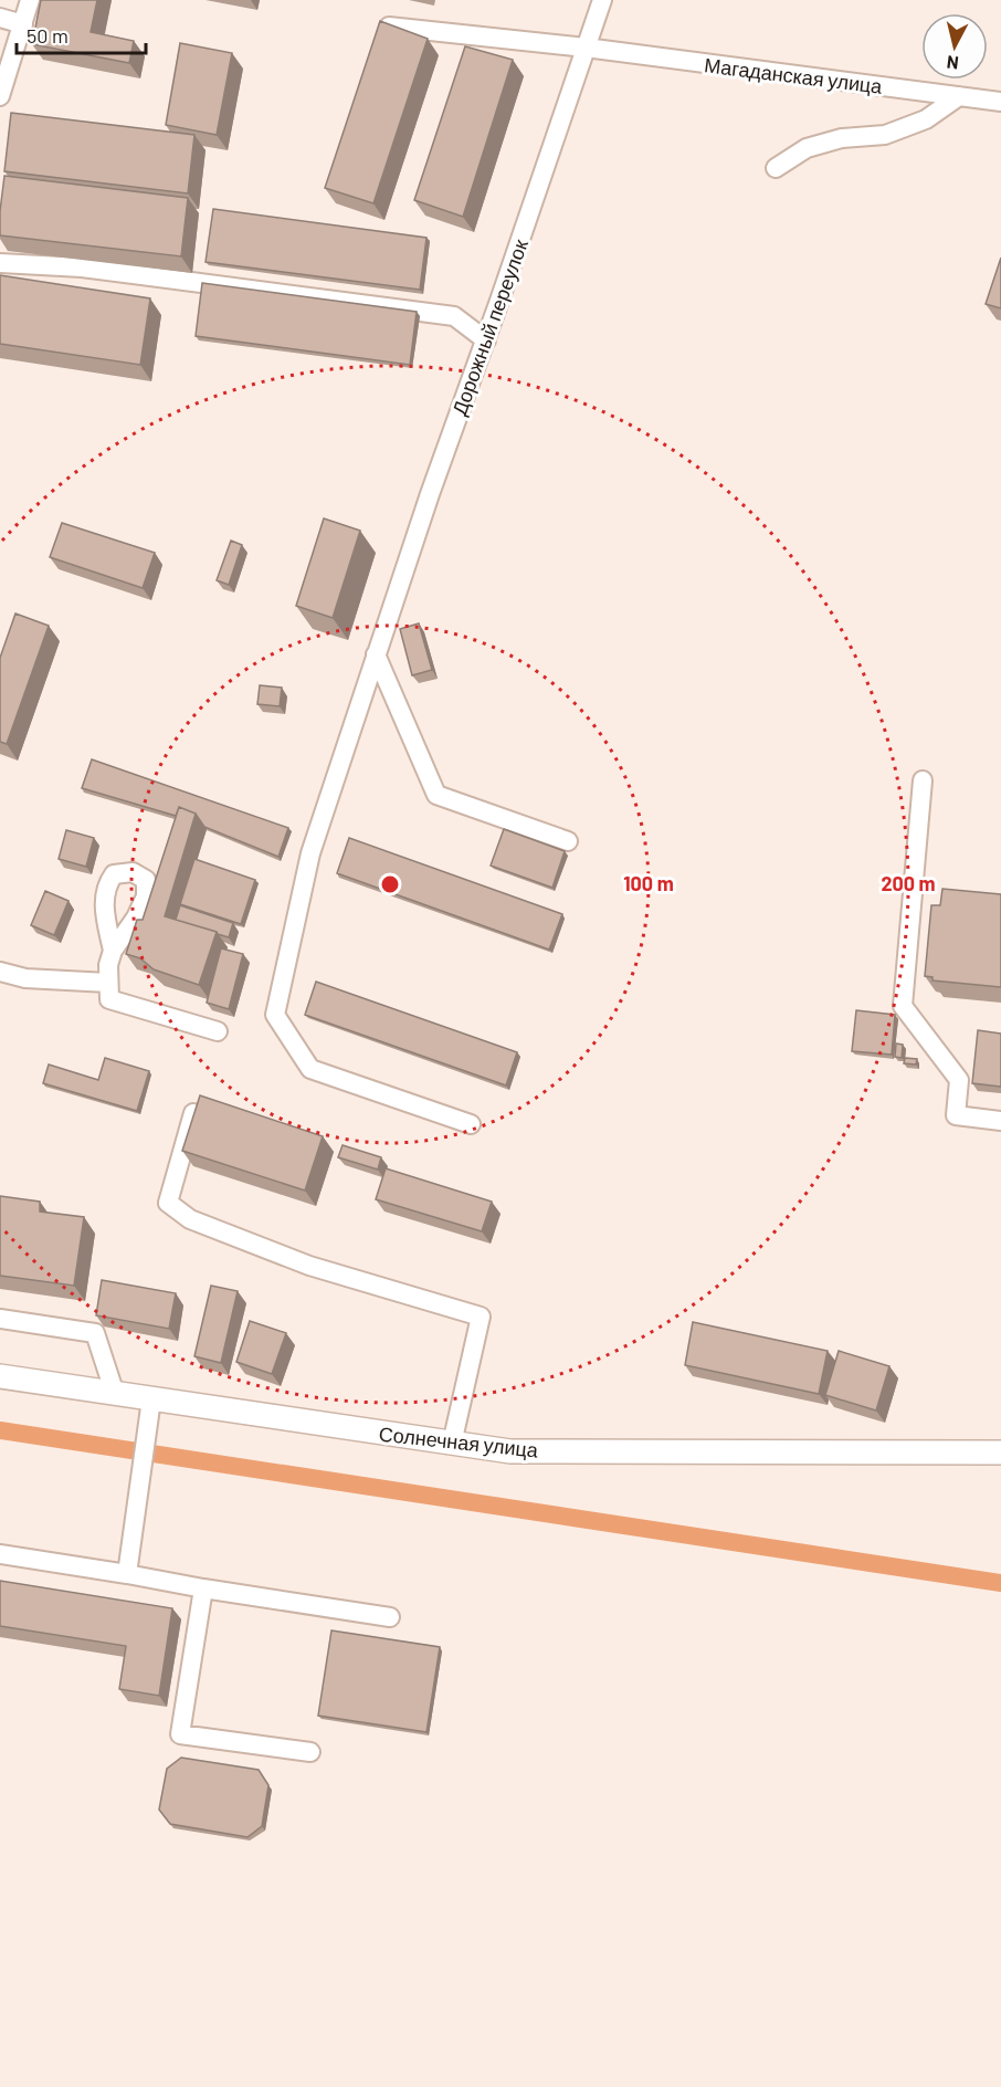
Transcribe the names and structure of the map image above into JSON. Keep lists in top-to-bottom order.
{
  "streets": {
    "main road": ["Солнечная улица"],
    "street": ["Магаданская улица", "Дорожный переулок"]
  },
  "crossings": [
    ["Магаданская улица", "Дорожный переулок"]
  ],
  "scale_bar": "50 m",
  "north": "bottom",
  "rings": ["100 m", "200 m"]
}
